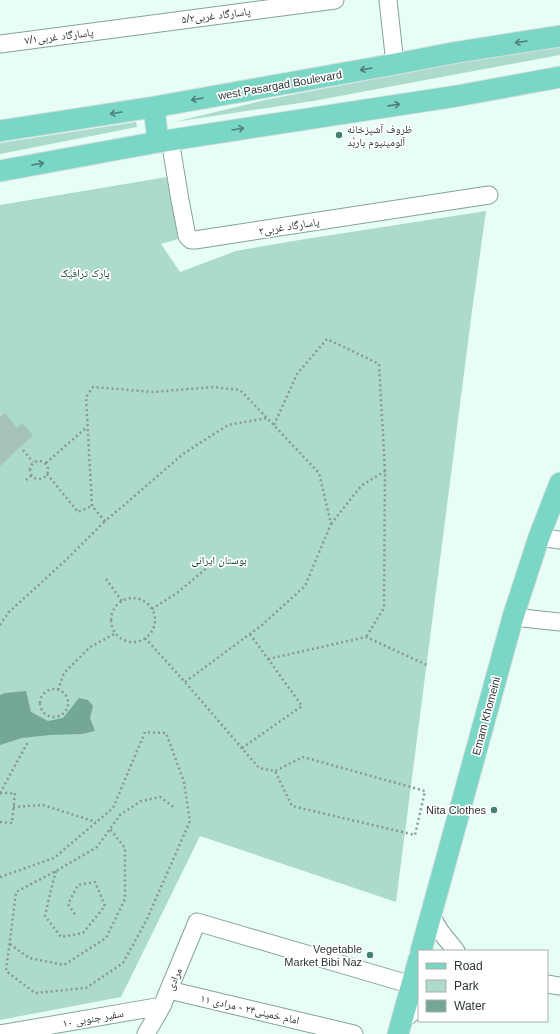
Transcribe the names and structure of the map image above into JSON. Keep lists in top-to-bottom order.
{
  "streets": {
    "main road": ["west Pasargad Boulevard", "Emam Khomeini"],
    "street": [
      "پاسارگاد غربی۵/۲",
      "پاسارگاد غربی۷/۱",
      "پاسارگاد غربی۲",
      "مرادی",
      "امام خمینی۲۴ - مرادی ۱۱",
      "سفیر جنوبی ۱۰"
    ]
  },
  "crossings": [
    ["پاسارگاد غربی۵/۲", "پاسارگاد غربی۷/۱"],
    ["Emam Khomeini", "مرادی"],
    ["مرادی", "امام خمینی۲۴ - مرادی ۱۱"],
    ["مرادی", "سفیر جنوبی ۱۰"]
  ],
  "parks": ["پارک ترافیک", "بوستان ایرانی"],
  "places": ["ظروف آشپزخانه آلومینیوم باربُد", "Nita Clothes", "Vegetable Market Bibi Naz"],
  "legend": ["Road", "Park", "Water"]
}
